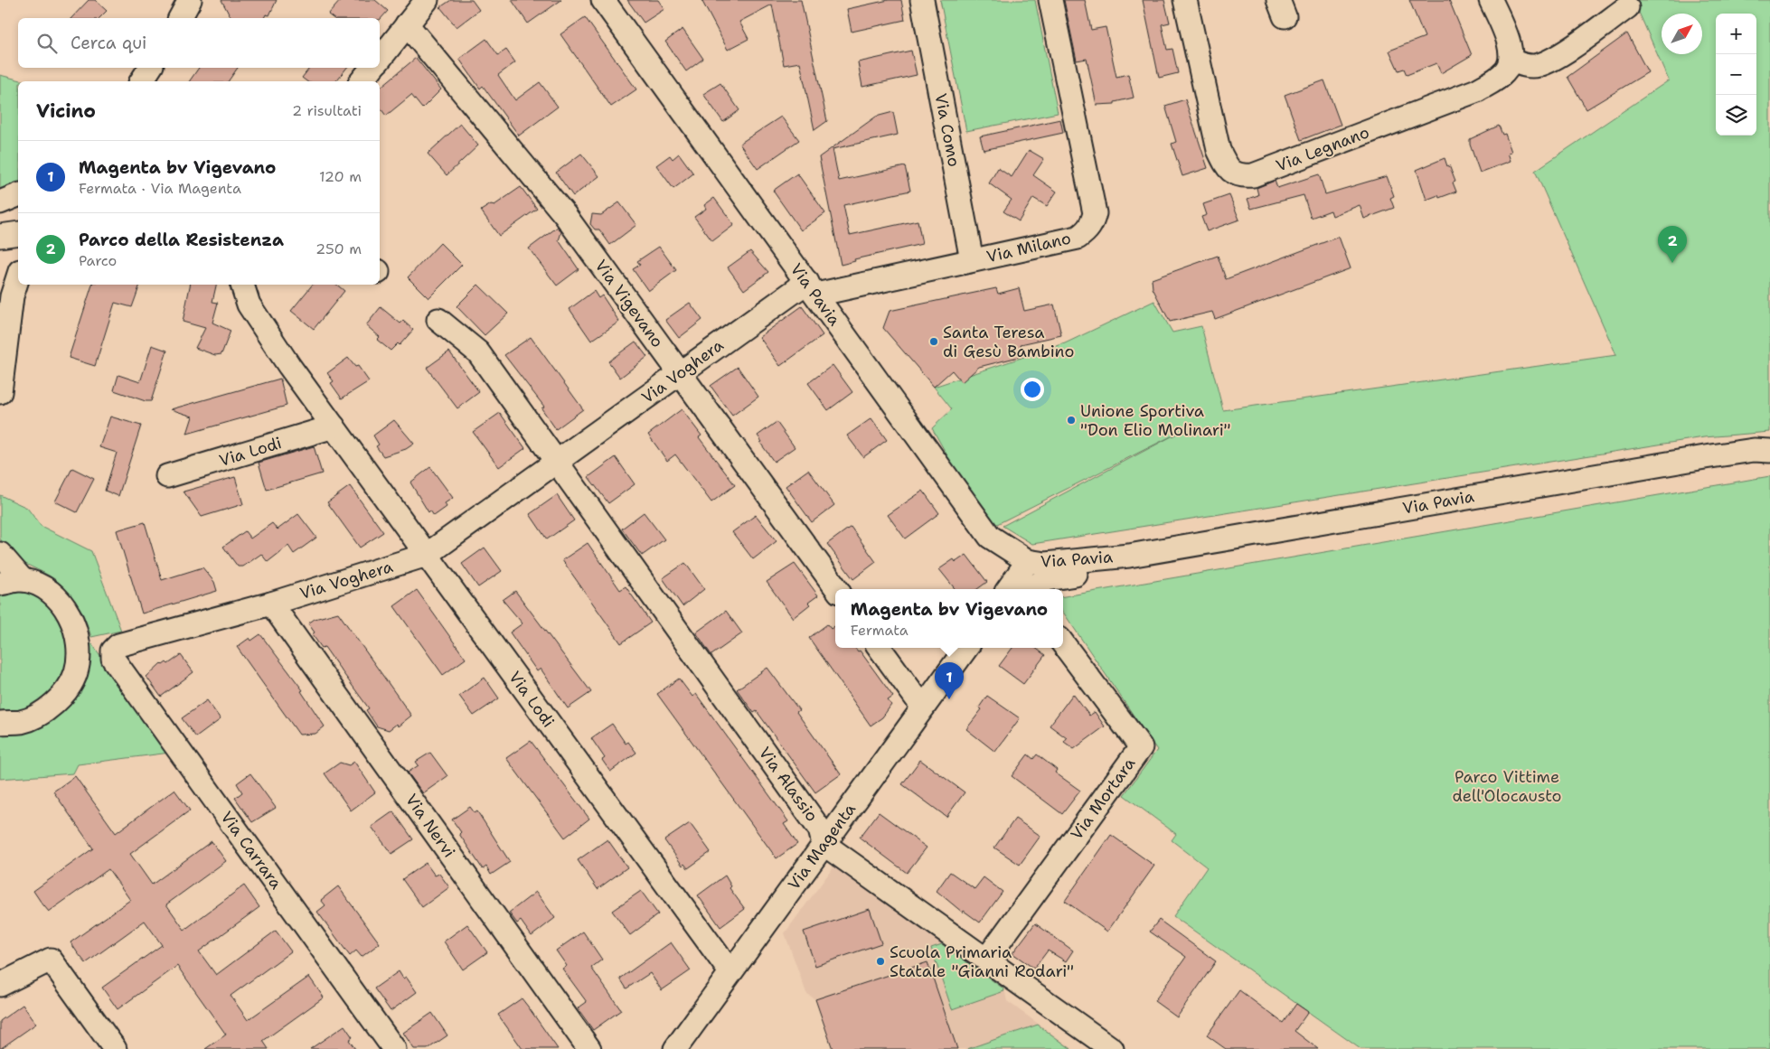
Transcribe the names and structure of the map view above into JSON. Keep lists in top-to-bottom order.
{
  "streets": {
    "street": [
      "Via Como",
      "Via Legnano",
      "Via Milano",
      "Via Pavia",
      "Via Vigevano",
      "Via Voghera",
      "Via Lodi",
      "Via Alassio",
      "Via Mortara",
      "Via Nervi",
      "Via Magenta",
      "Via Carrara"
    ]
  },
  "crossings": [
    ["Via Como", "Via Milano"],
    ["Via Milano", "Via Pavia"],
    ["Via Milano", "Via Voghera"],
    ["Via Pavia", "Via Voghera"],
    ["Via Vigevano", "Via Voghera"],
    ["Via Voghera", "Via Lodi"],
    ["Via Voghera", "Via Alassio"],
    ["Via Voghera", "Via Nervi"],
    ["Via Voghera", "Via Carrara"],
    ["Via Lodi", "Via Magenta"],
    ["Via Alassio", "Via Magenta"]
  ],
  "parks": ["Parco Vittime dell'Olocausto"],
  "places": ["Santa Teresa di Gesù Bambino", "Unione Sportiva \"Don Elio Molinari\"", "Scuola Primaria Statale \"Gianni Rodari\""],
  "north": "top right",
  "page": {
    "map_buttons": ["+", "−"],
    "search": "Cerca qui",
    "heading": ["Vicino", "2 risultati"],
    "list": [
      {
        "mark": "1",
        "name": "Magenta bv Vigevano",
        "note": "Fermata · Via Magenta",
        "value": "120 m"
      },
      {
        "mark": "2",
        "name": "Parco della Resistenza",
        "note": "Parco",
        "value": "250 m"
      }
    ],
    "pins": ["2", "1"],
    "popup": ["Magenta bv Vigevano", "Fermata"]
  }
}
